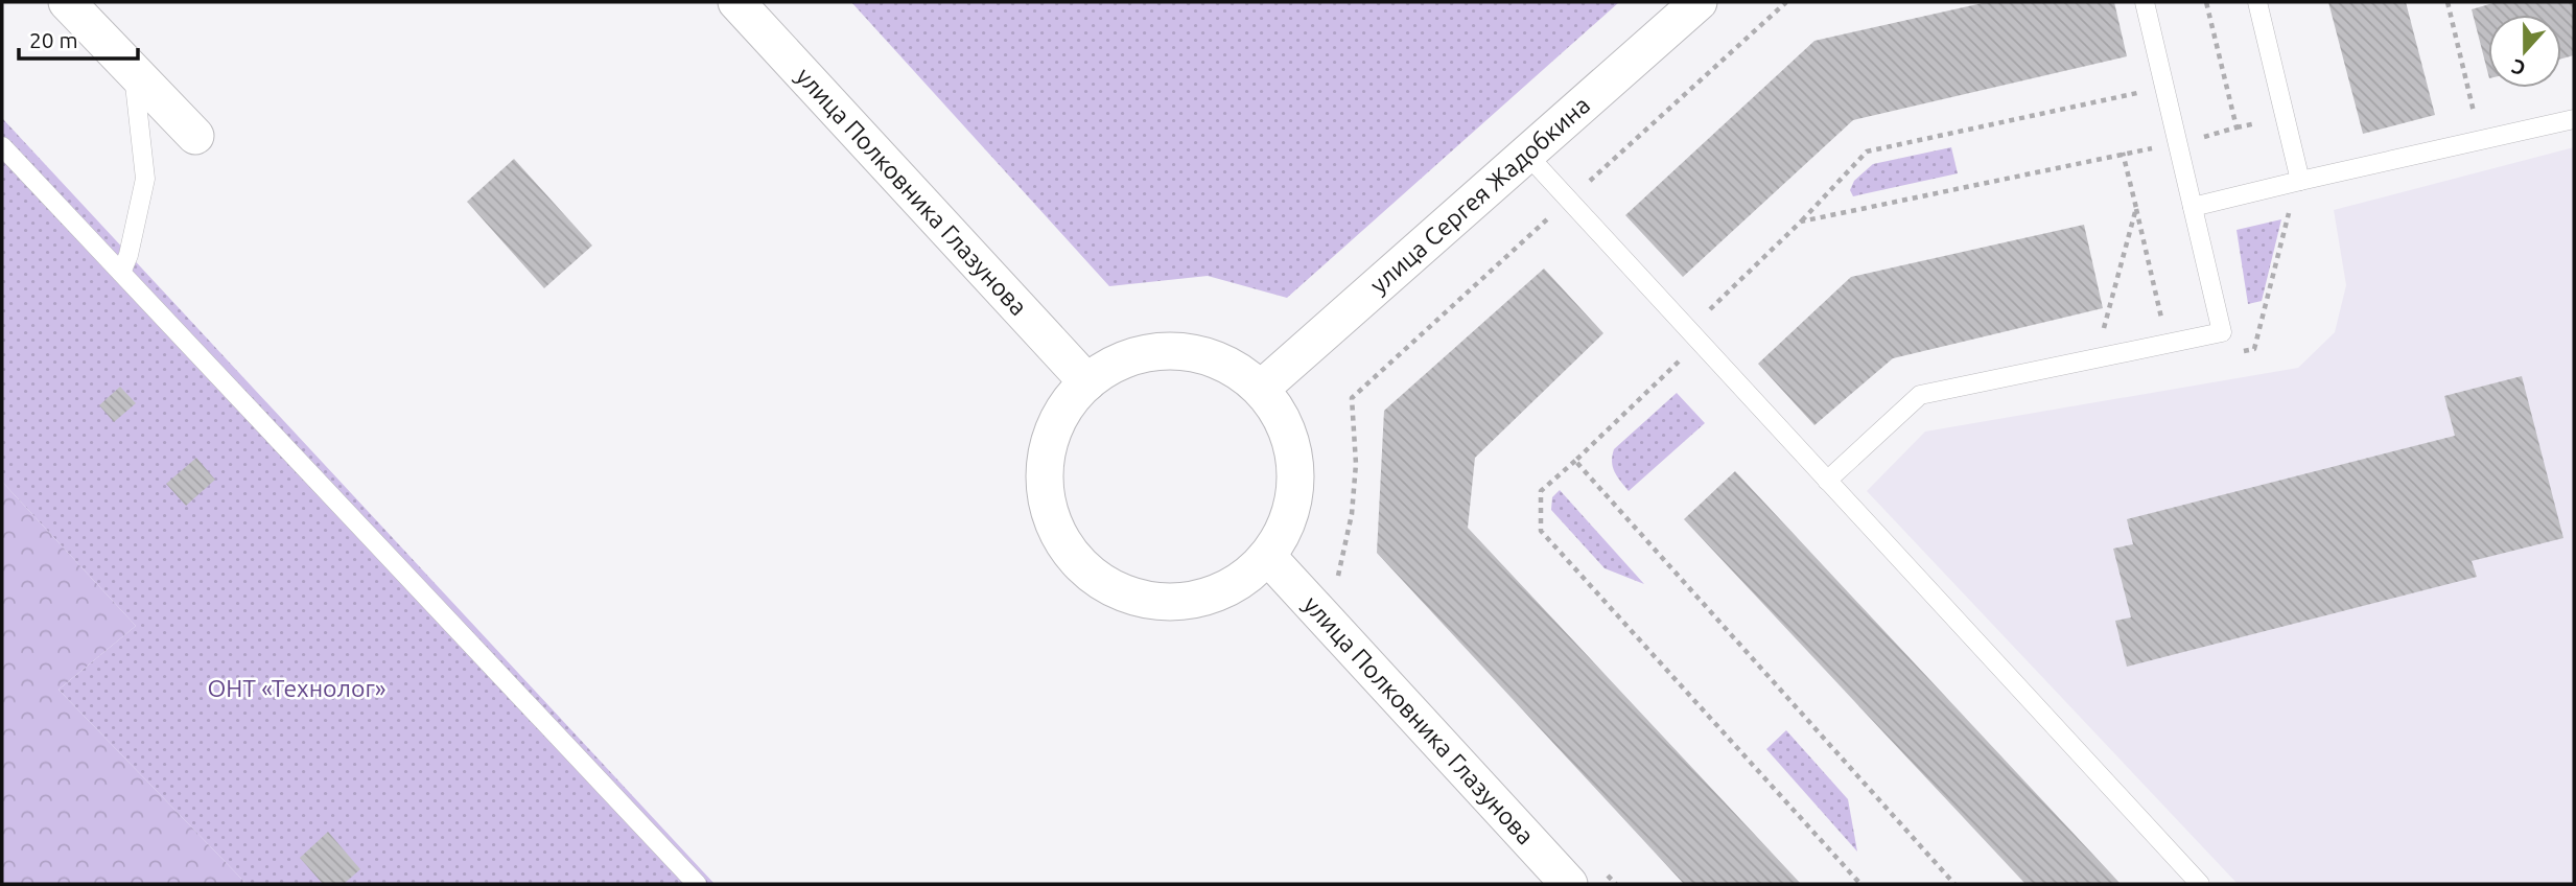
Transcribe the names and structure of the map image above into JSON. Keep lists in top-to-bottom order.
{
  "streets": {
    "street": ["улица Полковника Глазунова", "улица Сергея Жадобкина"]
  },
  "crossings": [
    ["улица Полковника Глазунова", "улица Сергея Жадобкина"]
  ],
  "parks": ["ОНТ «Технолог»"],
  "scale_bar": "20 m",
  "north": "bottom"
}
